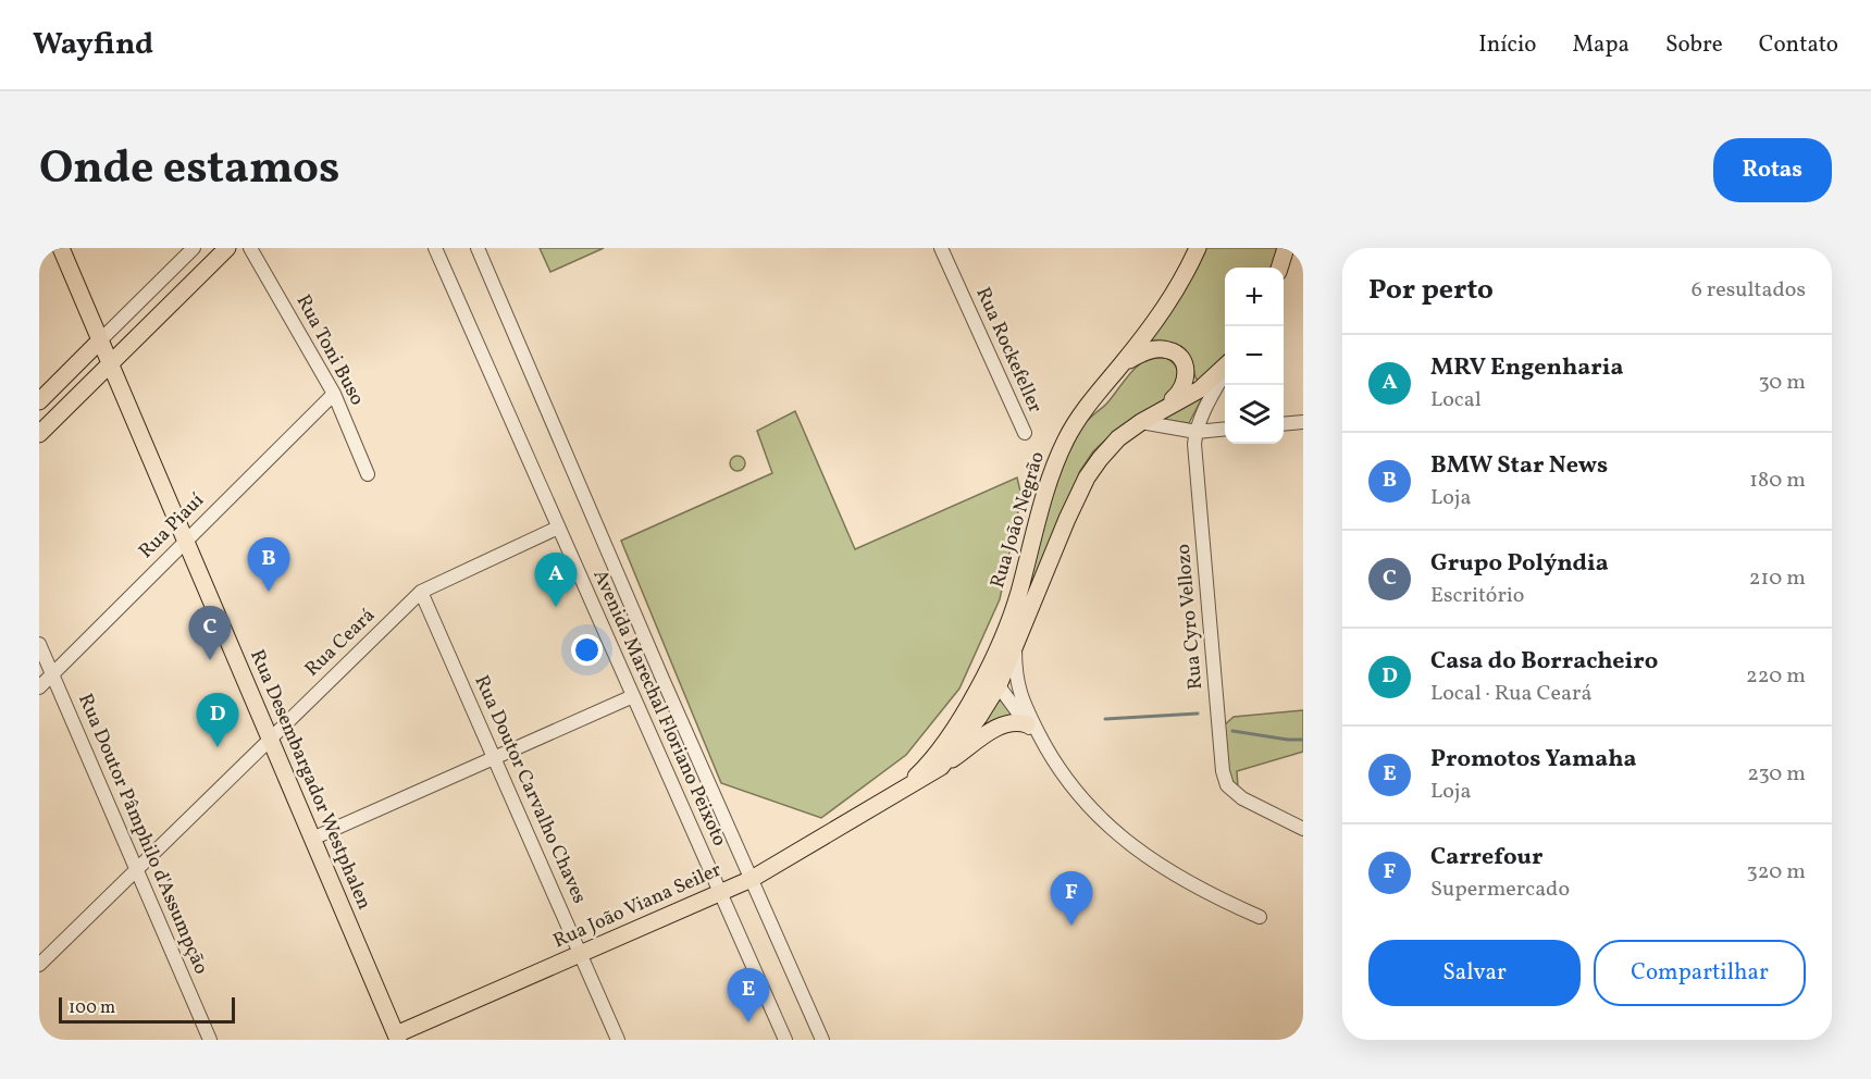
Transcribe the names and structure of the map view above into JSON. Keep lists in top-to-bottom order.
{
  "streets": {
    "main road": ["Rua João Negrão", "Rua Desembargador Westphalen", "Rua João Viana Seiler"],
    "street": [
      "Rua Toni Buso",
      "Rua Rockefeller",
      "Rua Piauí",
      "Rua Cyro Vellozo",
      "Rua Ceará",
      "Avenida Marechal Floriano Peixoto",
      "Rua Doutor Carvalho Chaves",
      "Rua Doutor Pâmphilo d'Assumpção"
    ]
  },
  "crossings": [
    ["Rua Toni Buso", "Rua Piauí"],
    ["Rua João Negrão", "Rua João Viana Seiler"],
    ["Rua Piauí", "Rua Desembargador Westphalen"],
    ["Rua Piauí", "Rua Doutor Pâmphilo d'Assumpção"],
    ["Rua Ceará", "Avenida Marechal Floriano Peixoto"],
    ["Rua Ceará", "Rua Desembargador Westphalen"],
    ["Rua Ceará", "Rua Doutor Carvalho Chaves"],
    ["Avenida Marechal Floriano Peixoto", "Rua João Viana Seiler"],
    ["Rua Desembargador Westphalen", "Rua João Viana Seiler"],
    ["Rua Doutor Carvalho Chaves", "Rua João Viana Seiler"]
  ],
  "scale_bar": "100 m",
  "page": {
    "header": "Wayfind",
    "nav": [
      "Início",
      "Mapa",
      "Sobre",
      "Contato"
    ],
    "title": "Onde estamos",
    "buttons": [
      "Rotas",
      ["Salvar", "Compartilhar"]
    ],
    "heading": ["Por perto", "6 resultados"],
    "map_buttons": ["+", "−"],
    "list": [
      {
        "mark": "A",
        "name": "MRV Engenharia",
        "note": "Local",
        "value": "30 m"
      },
      {
        "mark": "B",
        "name": "BMW Star News",
        "note": "Loja",
        "value": "180 m"
      },
      {
        "mark": "C",
        "name": "Grupo Polýndia",
        "note": "Escritório",
        "value": "210 m"
      },
      {
        "mark": "D",
        "name": "Casa do Borracheiro",
        "note": "Local · Rua Ceará",
        "value": "220 m"
      },
      {
        "mark": "E",
        "name": "Promotos Yamaha",
        "note": "Loja",
        "value": "230 m"
      },
      {
        "mark": "F",
        "name": "Carrefour",
        "note": "Supermercado",
        "value": "320 m"
      }
    ],
    "pins": [
      "B",
      "A",
      "C",
      "D",
      "F",
      "E"
    ],
    "scale": "100 m"
  }
}
